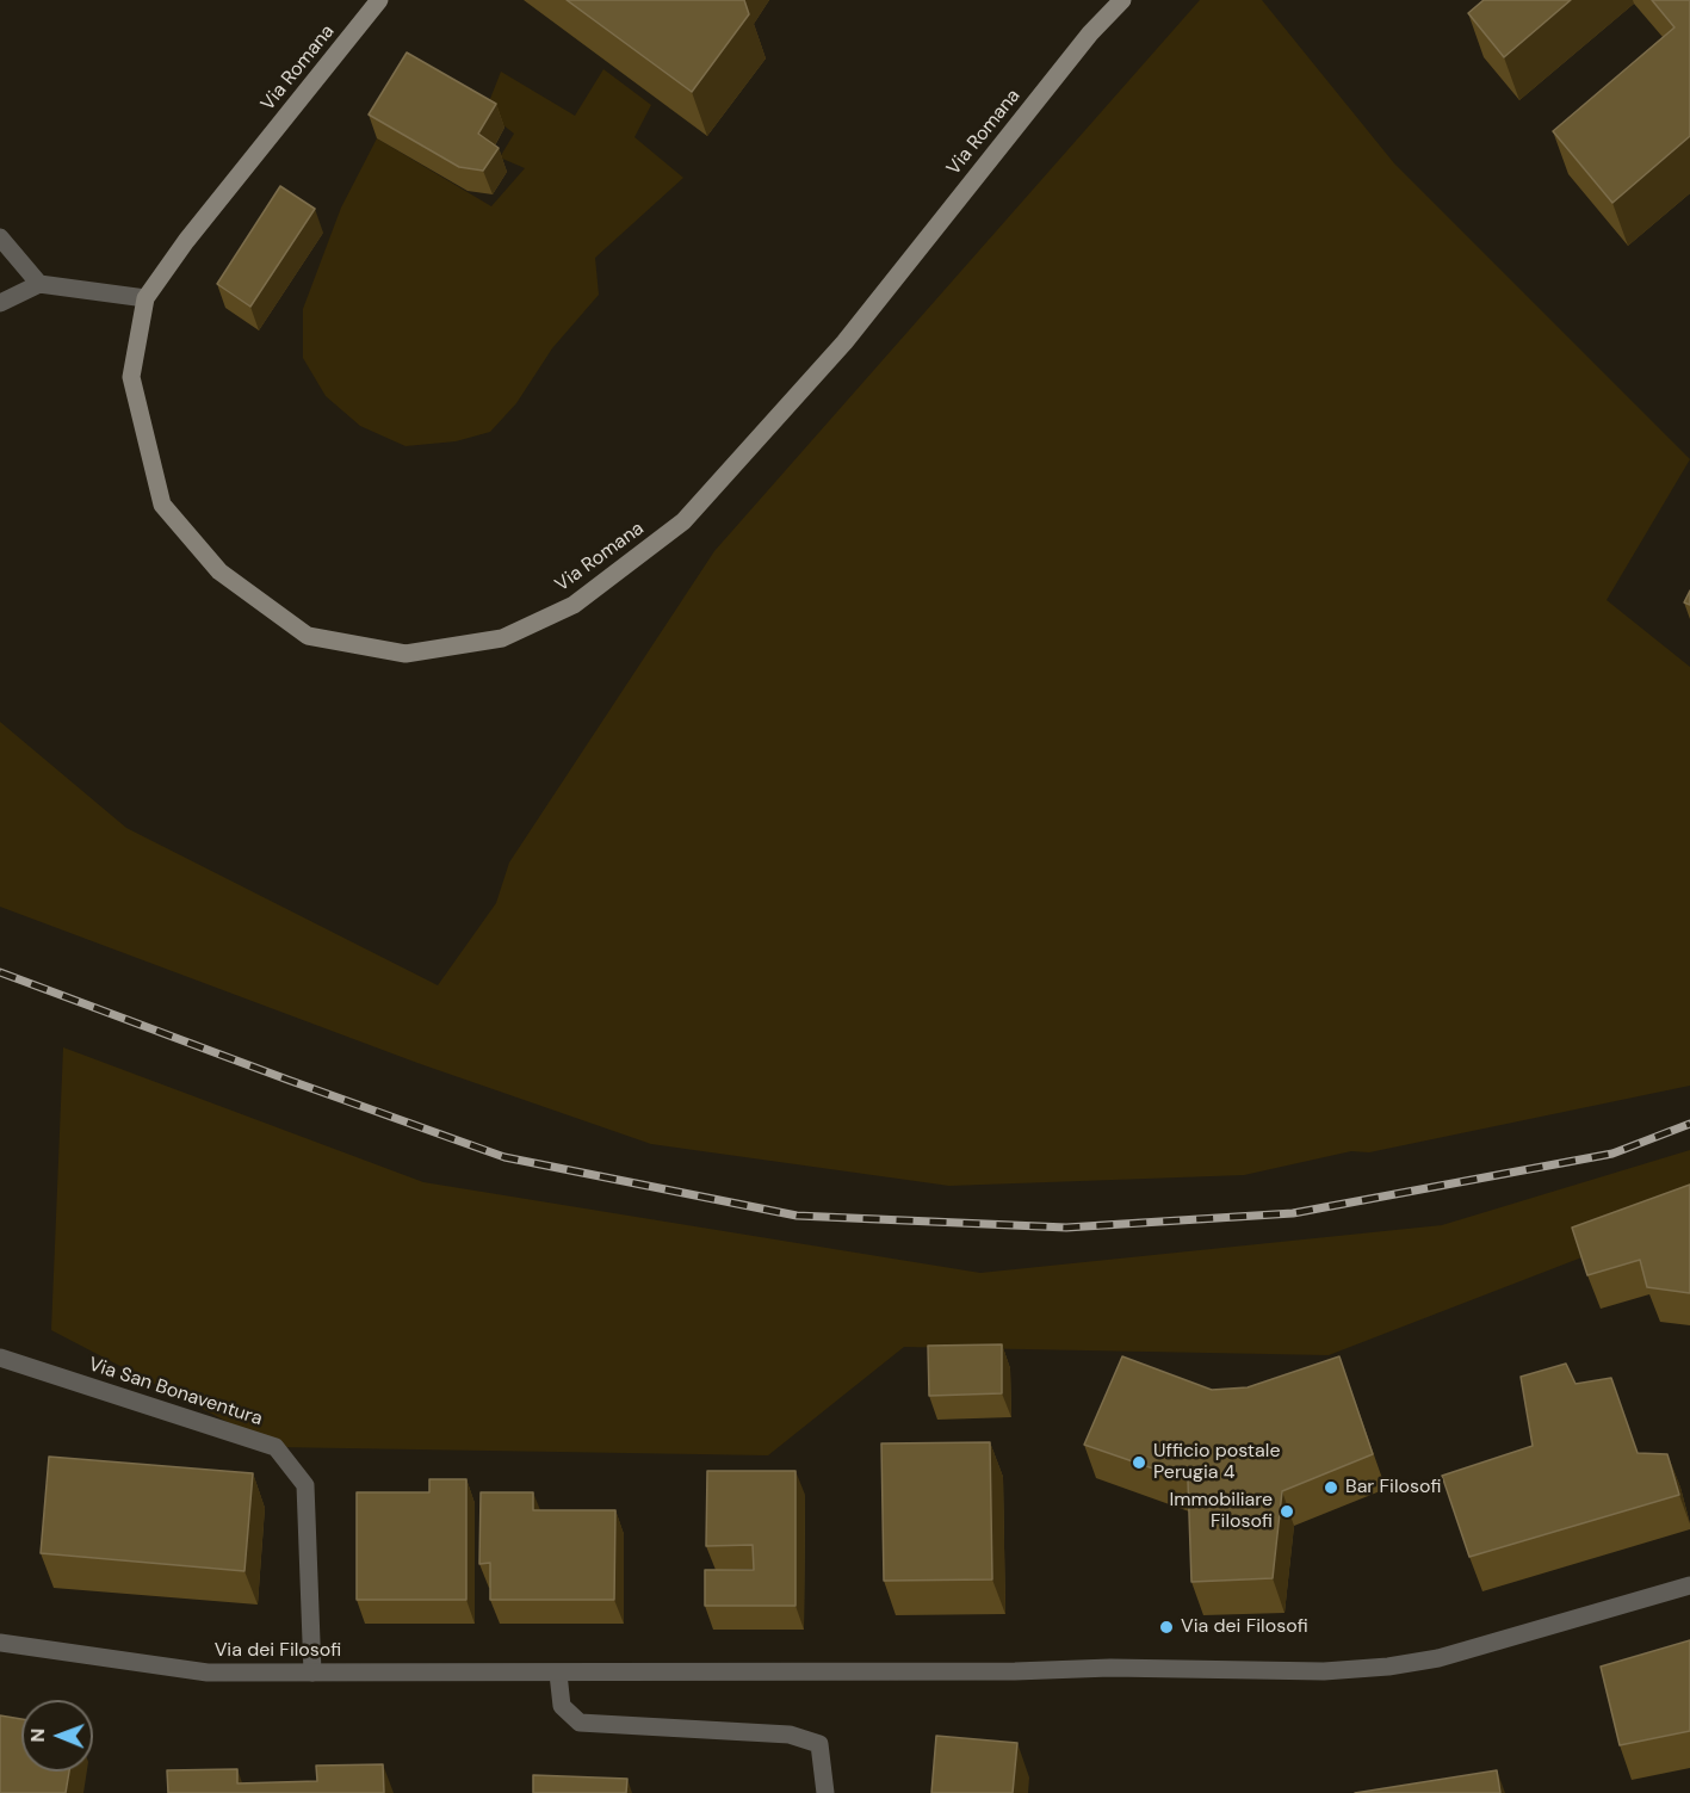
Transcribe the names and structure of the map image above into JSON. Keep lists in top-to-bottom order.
{
  "streets": {
    "main road": ["Via Romana"],
    "street": ["Via San Bonaventura", "Via dei Filosofi"]
  },
  "crossings": [
    ["Via San Bonaventura", "Via dei Filosofi"]
  ],
  "places": [
    "Ufficio postale Perugia 4",
    "Bar Filosofi",
    "Immobiliare Filosofi",
    "Via dei Filosofi"
  ],
  "north": "left"
}
